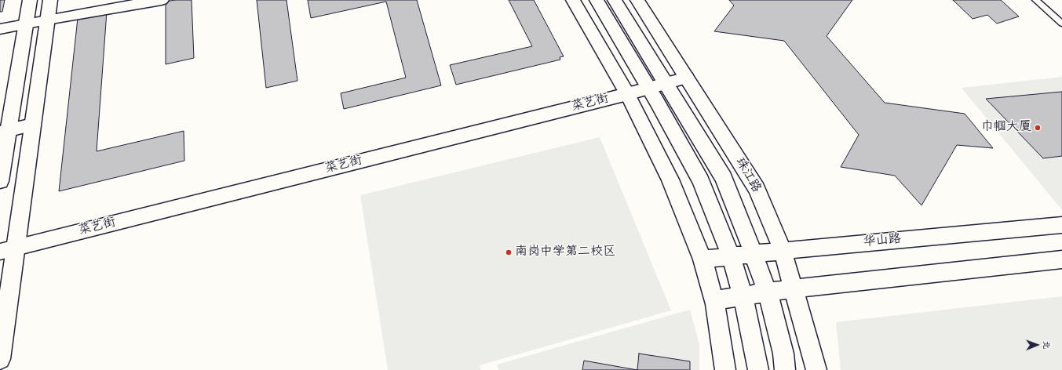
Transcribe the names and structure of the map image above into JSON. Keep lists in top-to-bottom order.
{
  "streets": {
    "main road": ["珠江路", "华山路"],
    "street": ["菜艺街"]
  },
  "crossings": [
    ["菜艺街", "珠江路"],
    ["珠江路", "华山路"]
  ],
  "places": ["巾帼大厦", "南岗中学第二校区"],
  "north": "right"
}
